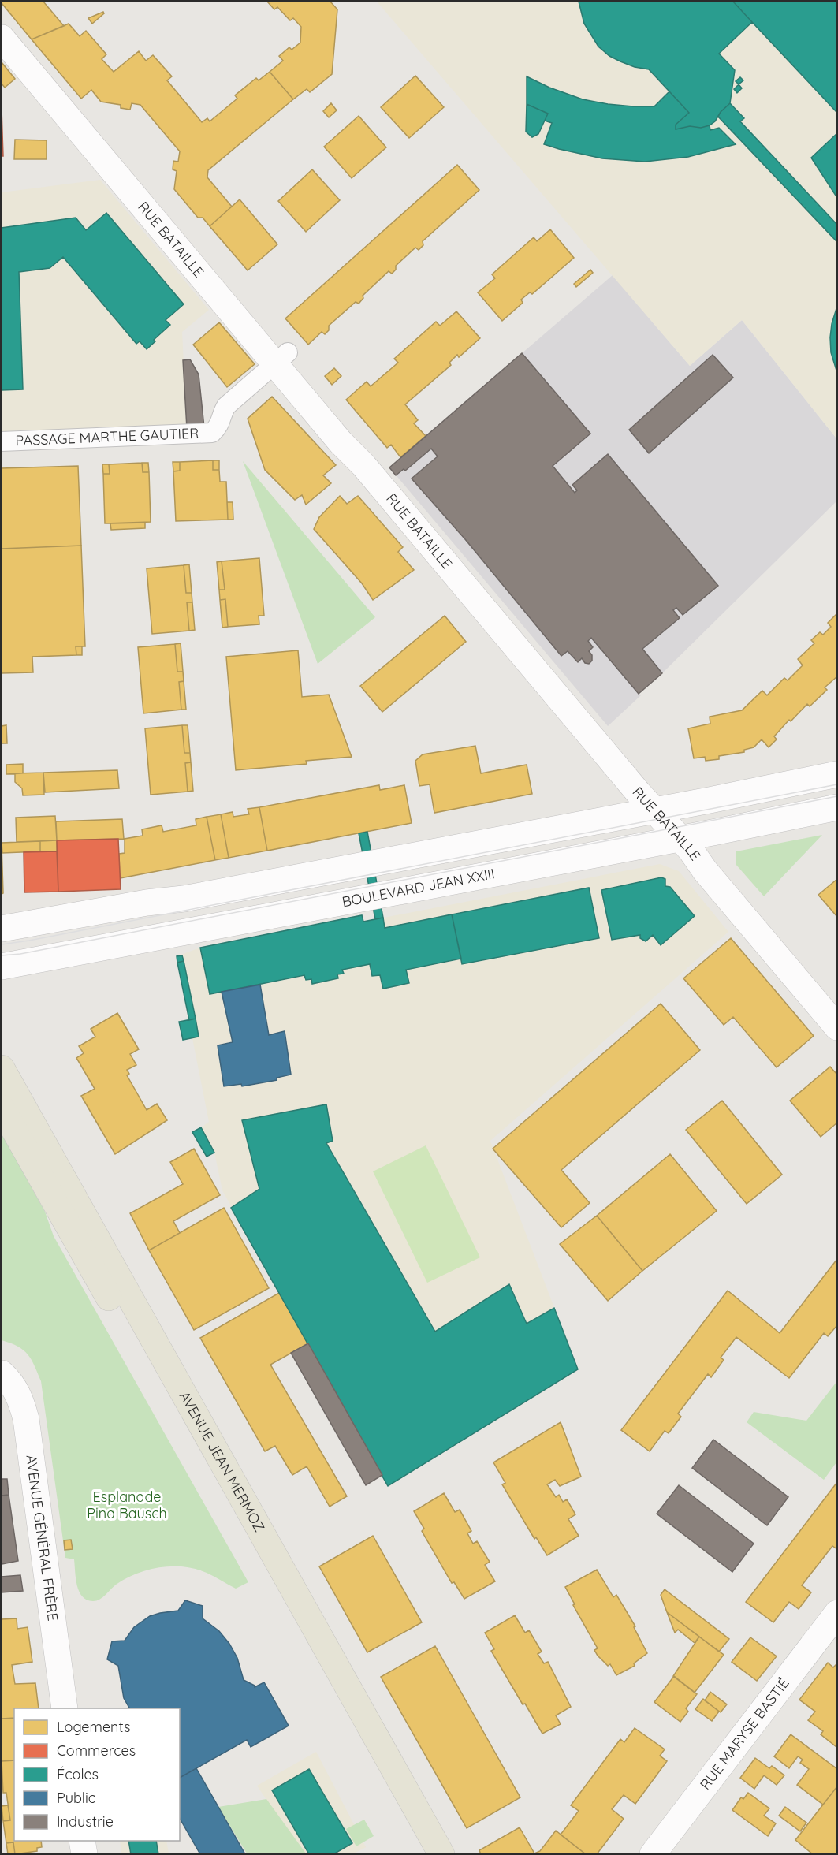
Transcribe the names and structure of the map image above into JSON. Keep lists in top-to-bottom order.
{
  "streets": {
    "main road": ["AVENUE JEAN MERMOZ"],
    "street": [
      "RUE BATAILLE",
      "PASSAGE MARTHE GAUTIER",
      "BOULEVARD JEAN XXIII",
      "AVENUE GÉNÉRAL FRÈRE",
      "RUE MARYSE BASTIÉ"
    ]
  },
  "crossings": [
    ["RUE BATAILLE", "PASSAGE MARTHE GAUTIER"],
    ["RUE BATAILLE", "BOULEVARD JEAN XXIII"]
  ],
  "parks": ["Esplanade Pina Bausch"],
  "legend": [
    "Logements",
    "Commerces",
    "Écoles",
    "Public",
    "Industrie"
  ]
}
